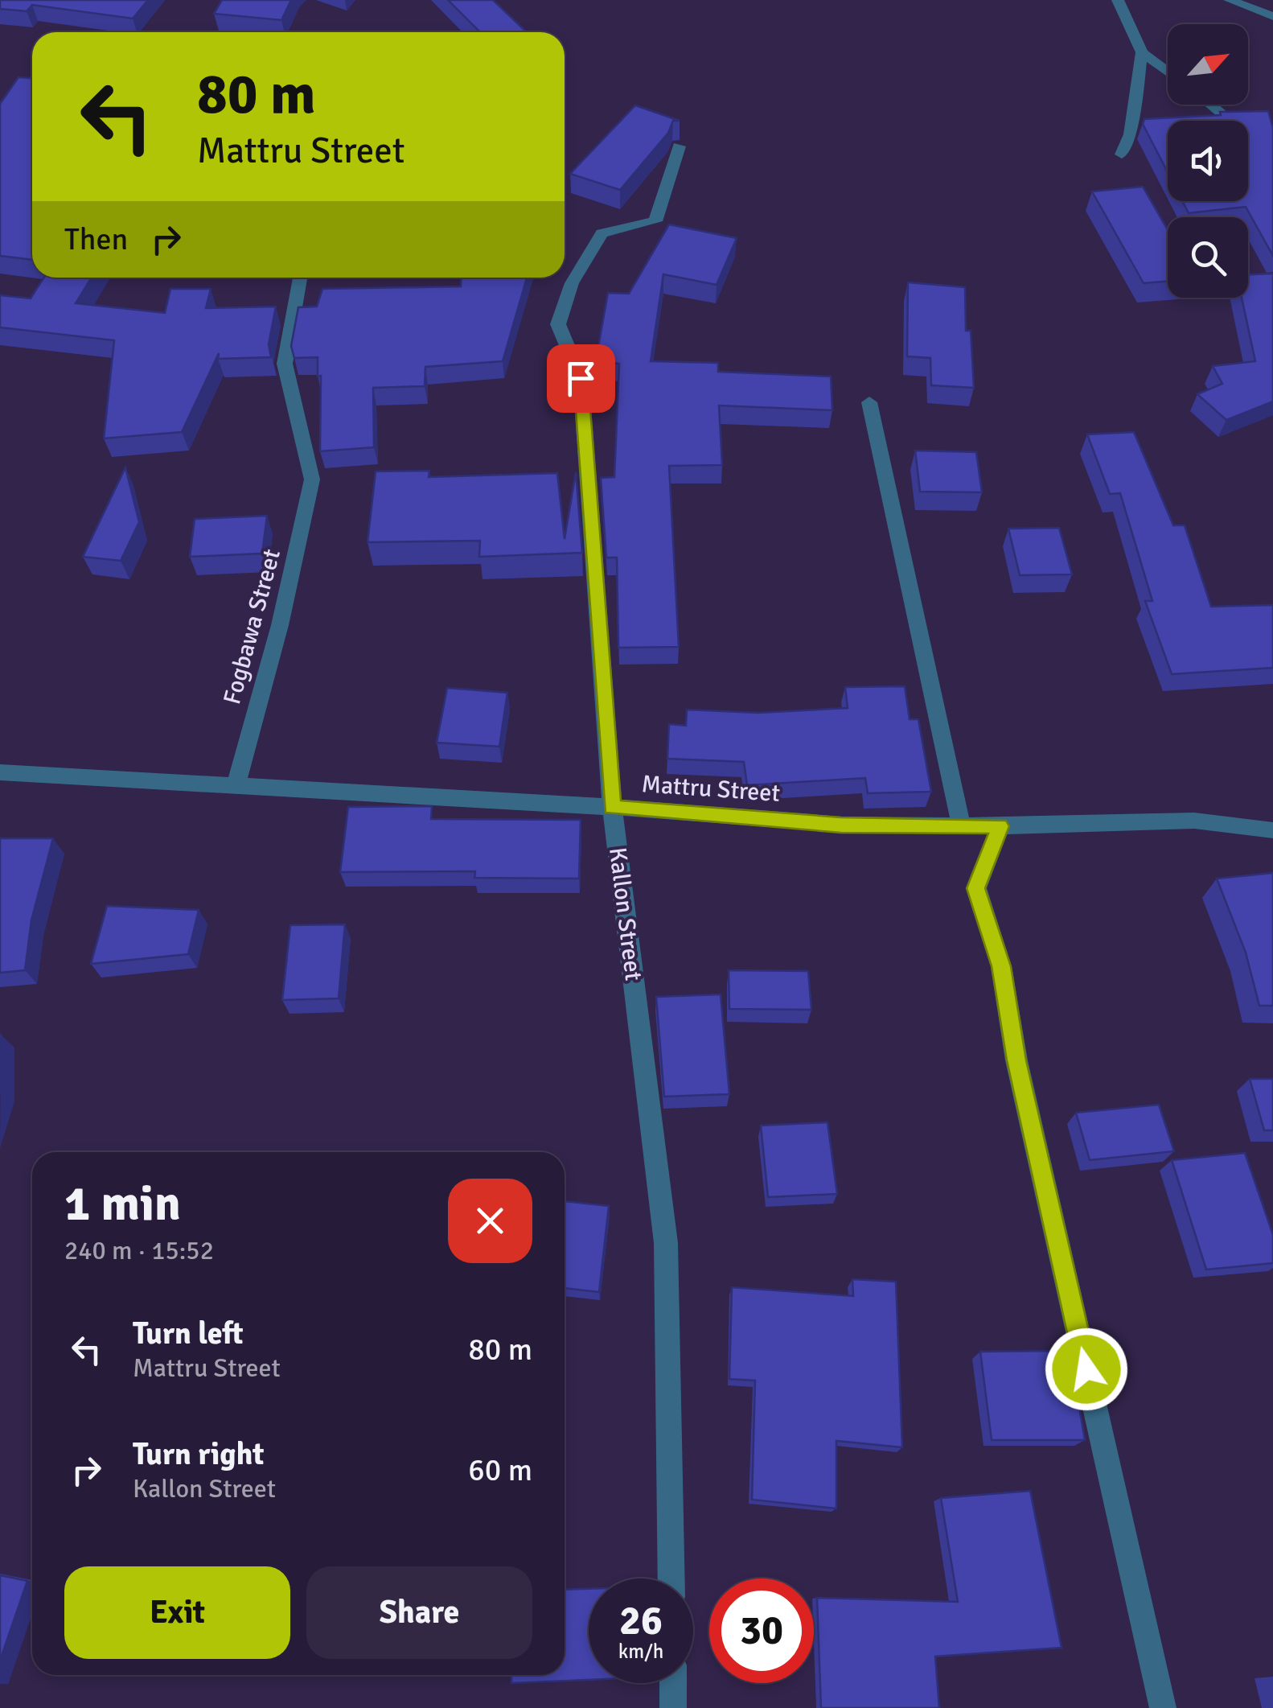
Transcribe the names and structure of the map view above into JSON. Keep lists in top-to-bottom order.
{
  "streets": {
    "street": ["Fogbawa Street", "Mattru Street", "Kallon Street"]
  },
  "crossings": [
    ["Fogbawa Street", "Mattru Street"],
    ["Mattru Street", "Kallon Street"]
  ],
  "north": "top right",
  "page": {
    "turn": ["80 m", "Mattru Street"],
    "then": "Then",
    "heading": ["1 min", "240 m · 15:52"],
    "list": [
      {
        "name": "Turn left",
        "note": "Mattru Street",
        "value": "80 m"
      },
      {
        "name": "Turn right",
        "note": "Kallon Street",
        "value": "60 m"
      }
    ],
    "buttons": ["Exit", "Share"],
    "speed": "26 km/h",
    "limit": "30"
  }
}
